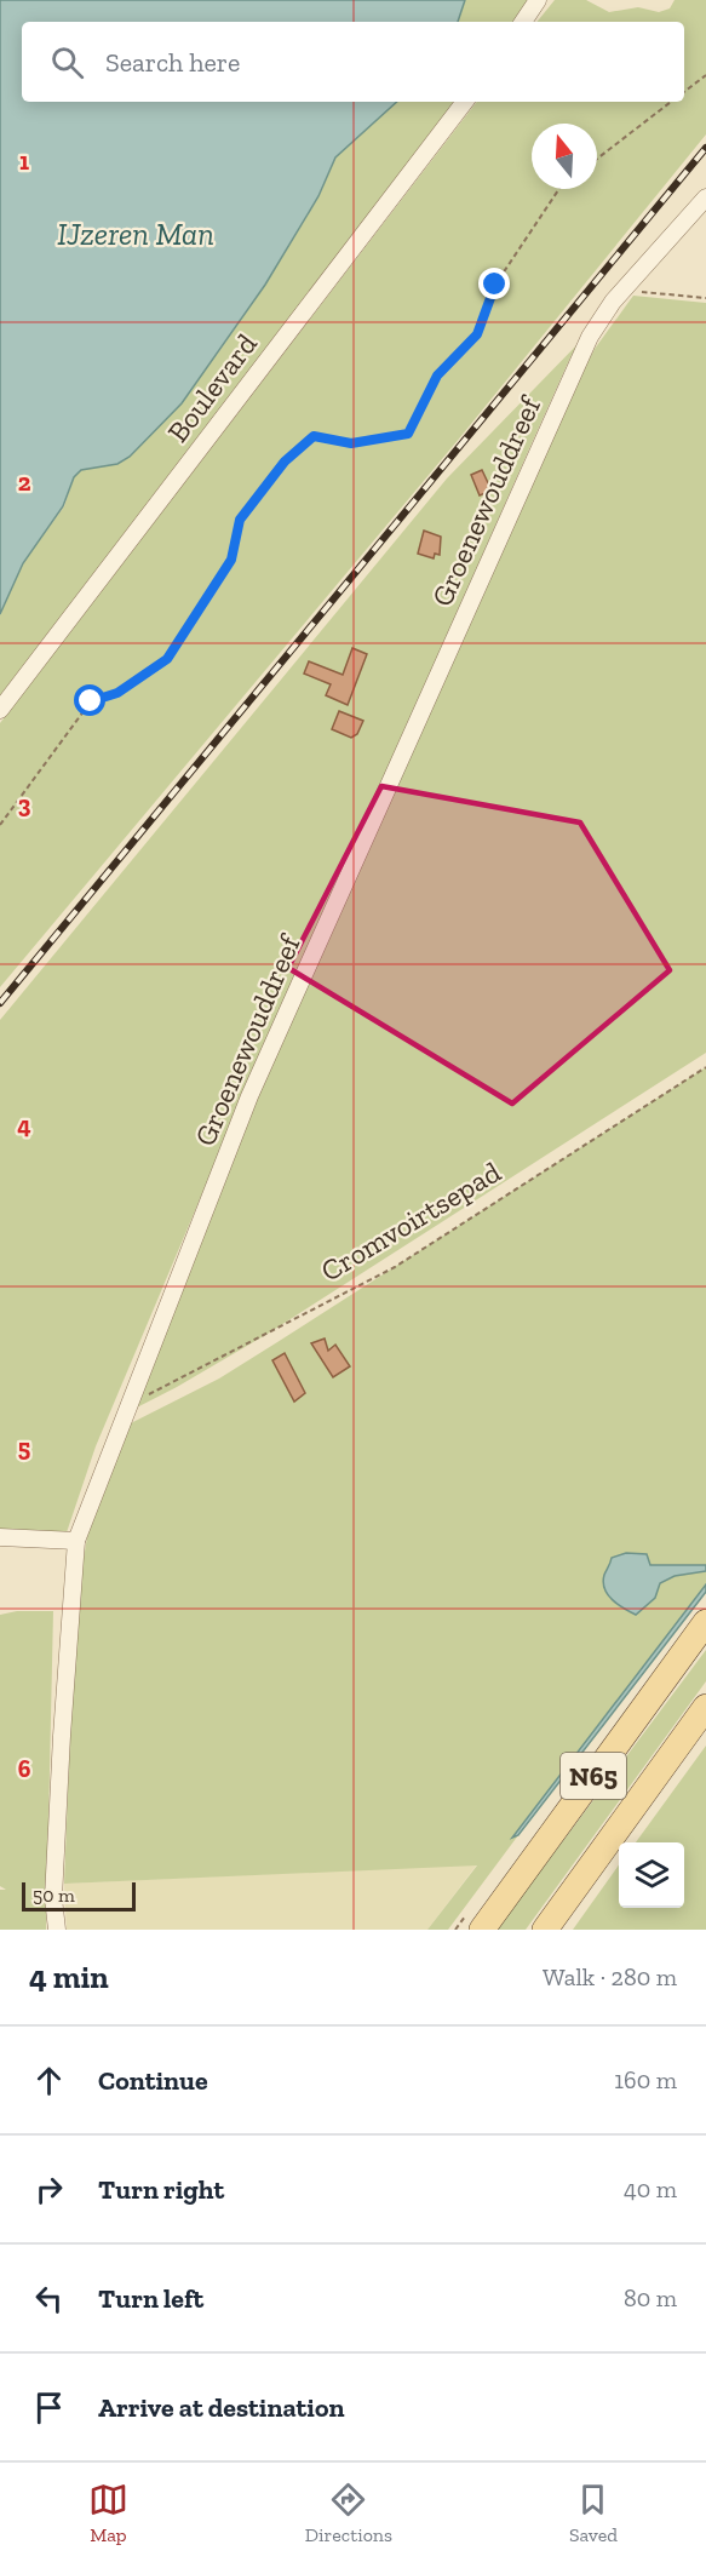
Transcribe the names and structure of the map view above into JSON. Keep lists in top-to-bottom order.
{
  "streets": {
    "main road": ["N65"],
    "street": ["Boulevard", "Groenewouddreef"],
    "path": ["Cromvoirtsepad"]
  },
  "crossings": [
    ["Groenewouddreef", "Cromvoirtsepad"]
  ],
  "water": ["IJzeren Man"],
  "scale_bar": "50 m",
  "north": "top",
  "page": {
    "search": "Search here",
    "scale": "50 m",
    "heading": ["4 min", "Walk · 280 m"],
    "list": [
      ["Continue", "160 m"],
      ["Turn right", "40 m"],
      ["Turn left", "80 m"],
      "Arrive at destination"
    ],
    "nav": ["Map", "Directions", "Saved"]
  },
  "grid": {
    "rows": [
      "1",
      "2",
      "3",
      "4",
      "5",
      "6"
    ]
  }
}
